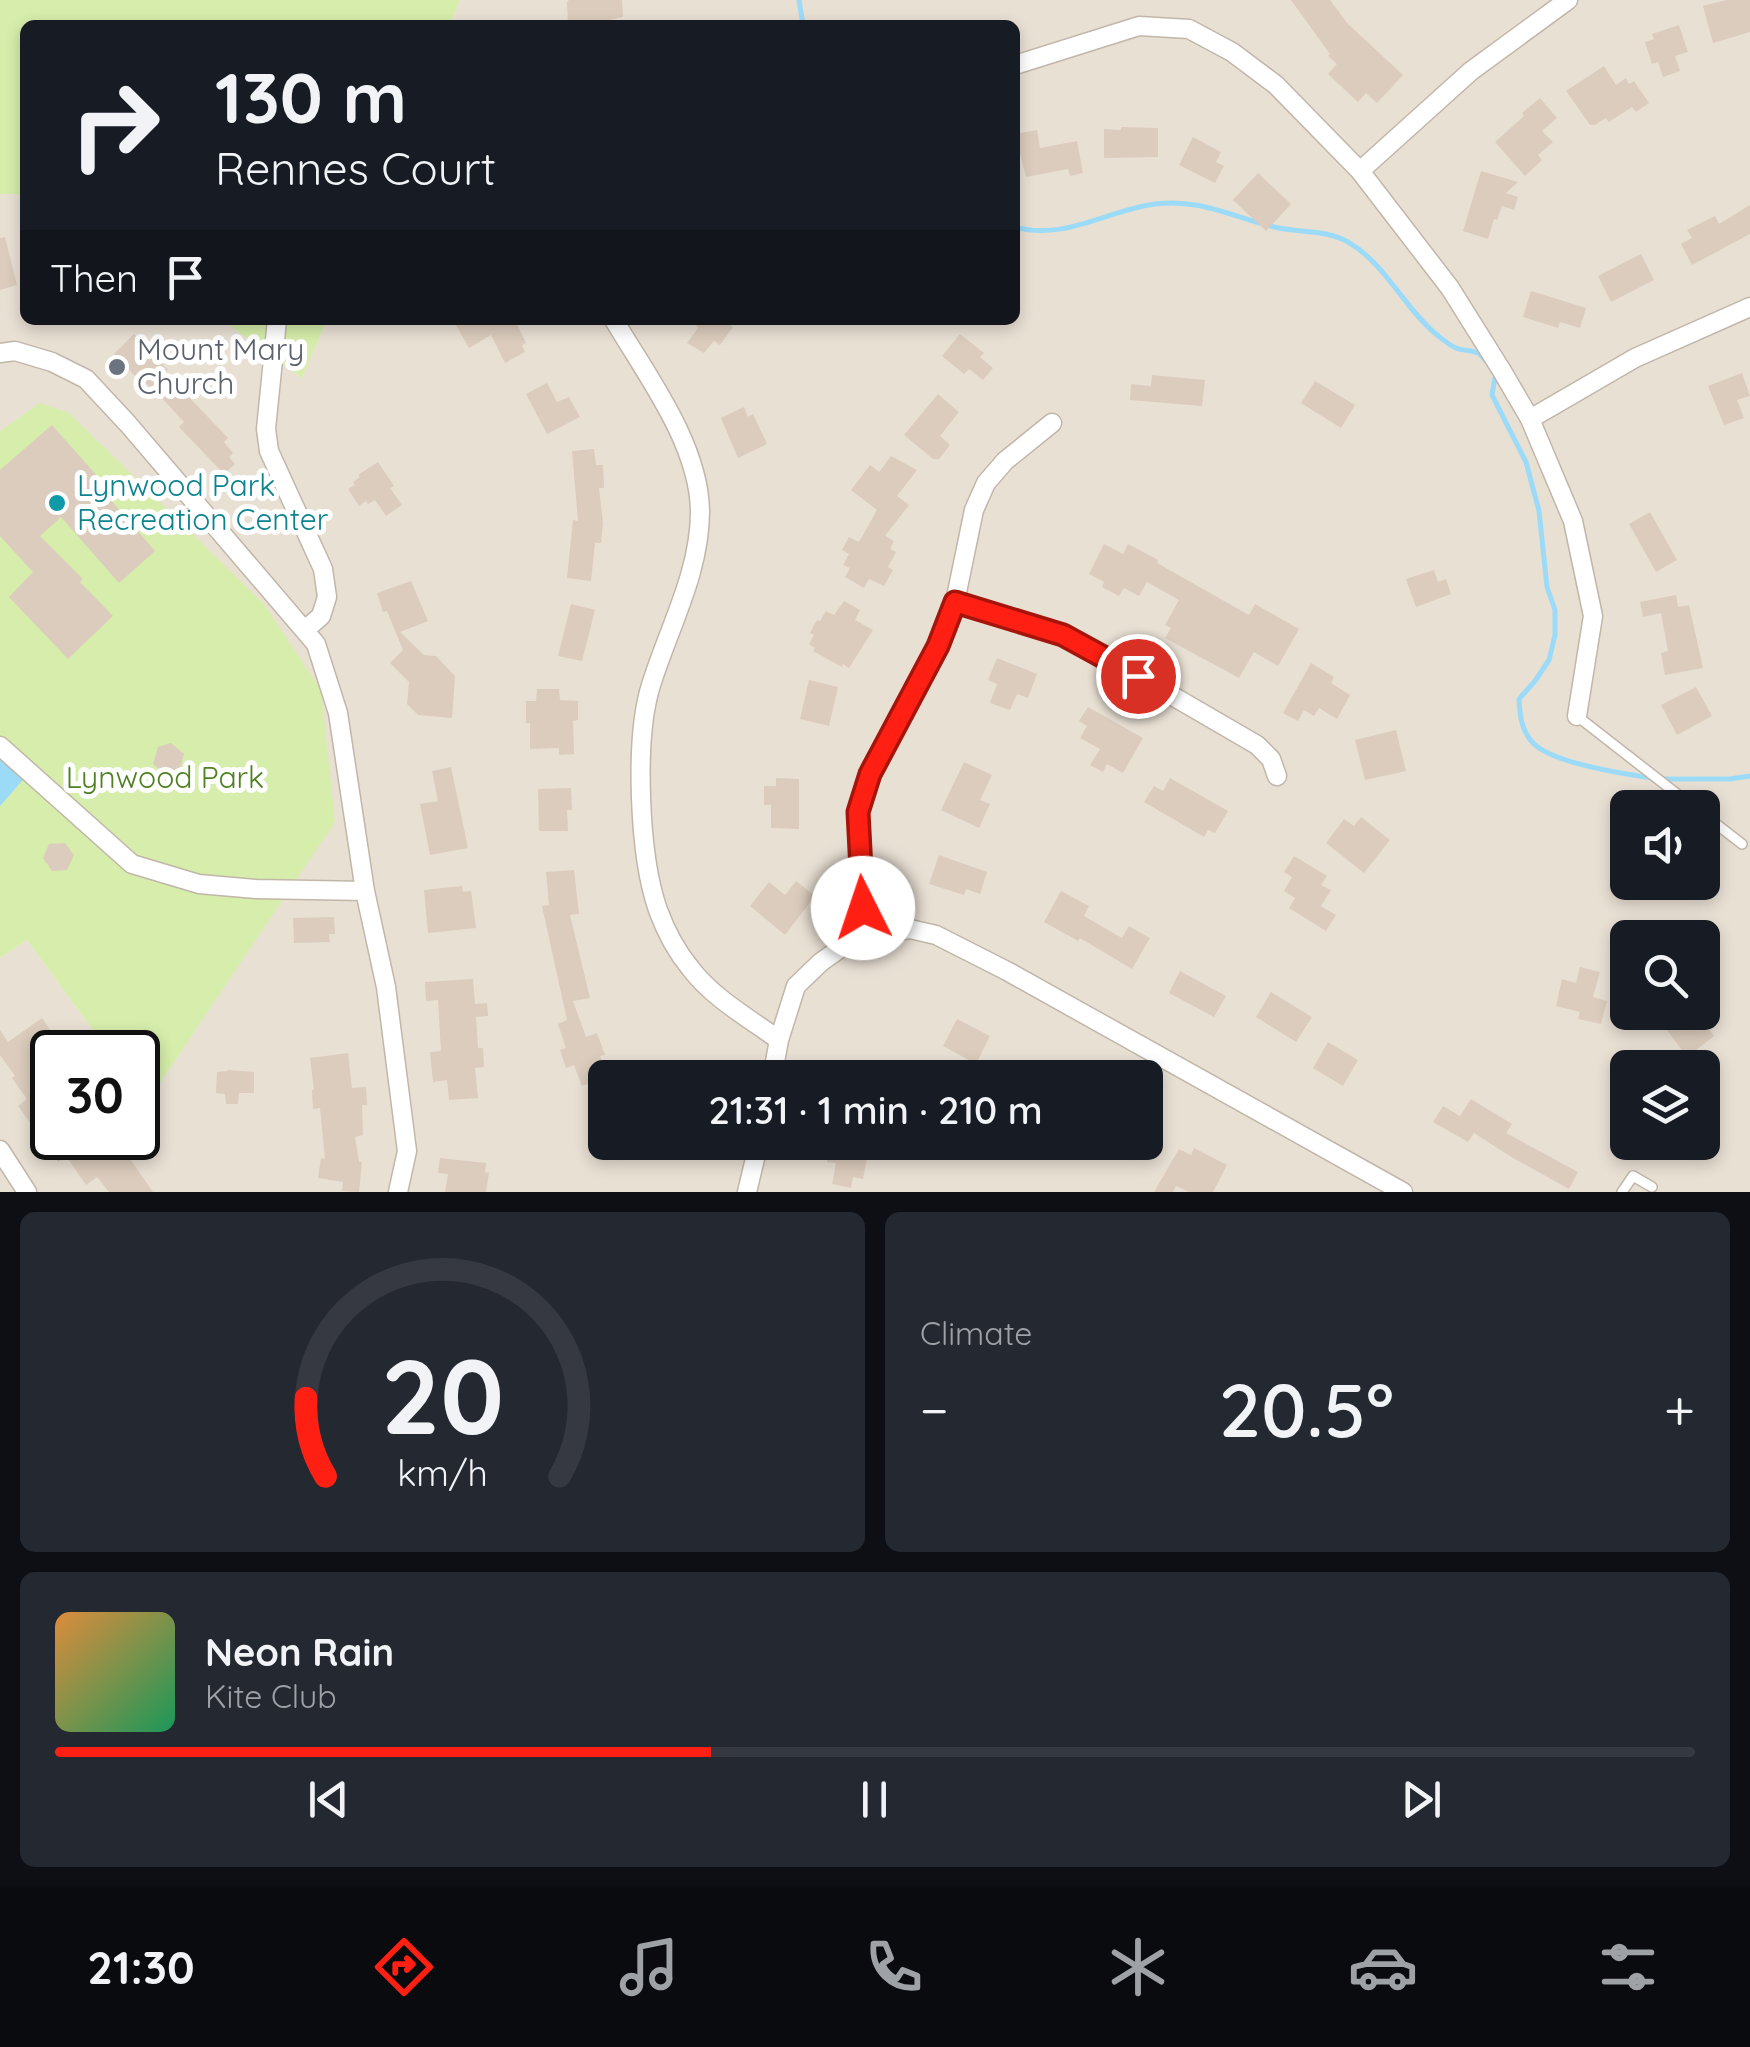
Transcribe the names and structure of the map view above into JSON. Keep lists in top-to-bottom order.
{
  "parks": ["Lynwood Park"],
  "places": ["Mount Mary Church", "Lynwood Park Recreation Center"],
  "page": {
    "turn": ["130 m", "Rennes Court"],
    "then": "Then",
    "limit": "30",
    "trip": "21:31 · 1 min · 210 m",
    "tile": "Climate",
    "heat": ["−", "20.5°", "+"],
    "song": ["Neon Rain", "Kite Club"],
    "tabs": "21:30",
    "gauge": ["20", "km/h"]
  }
}
